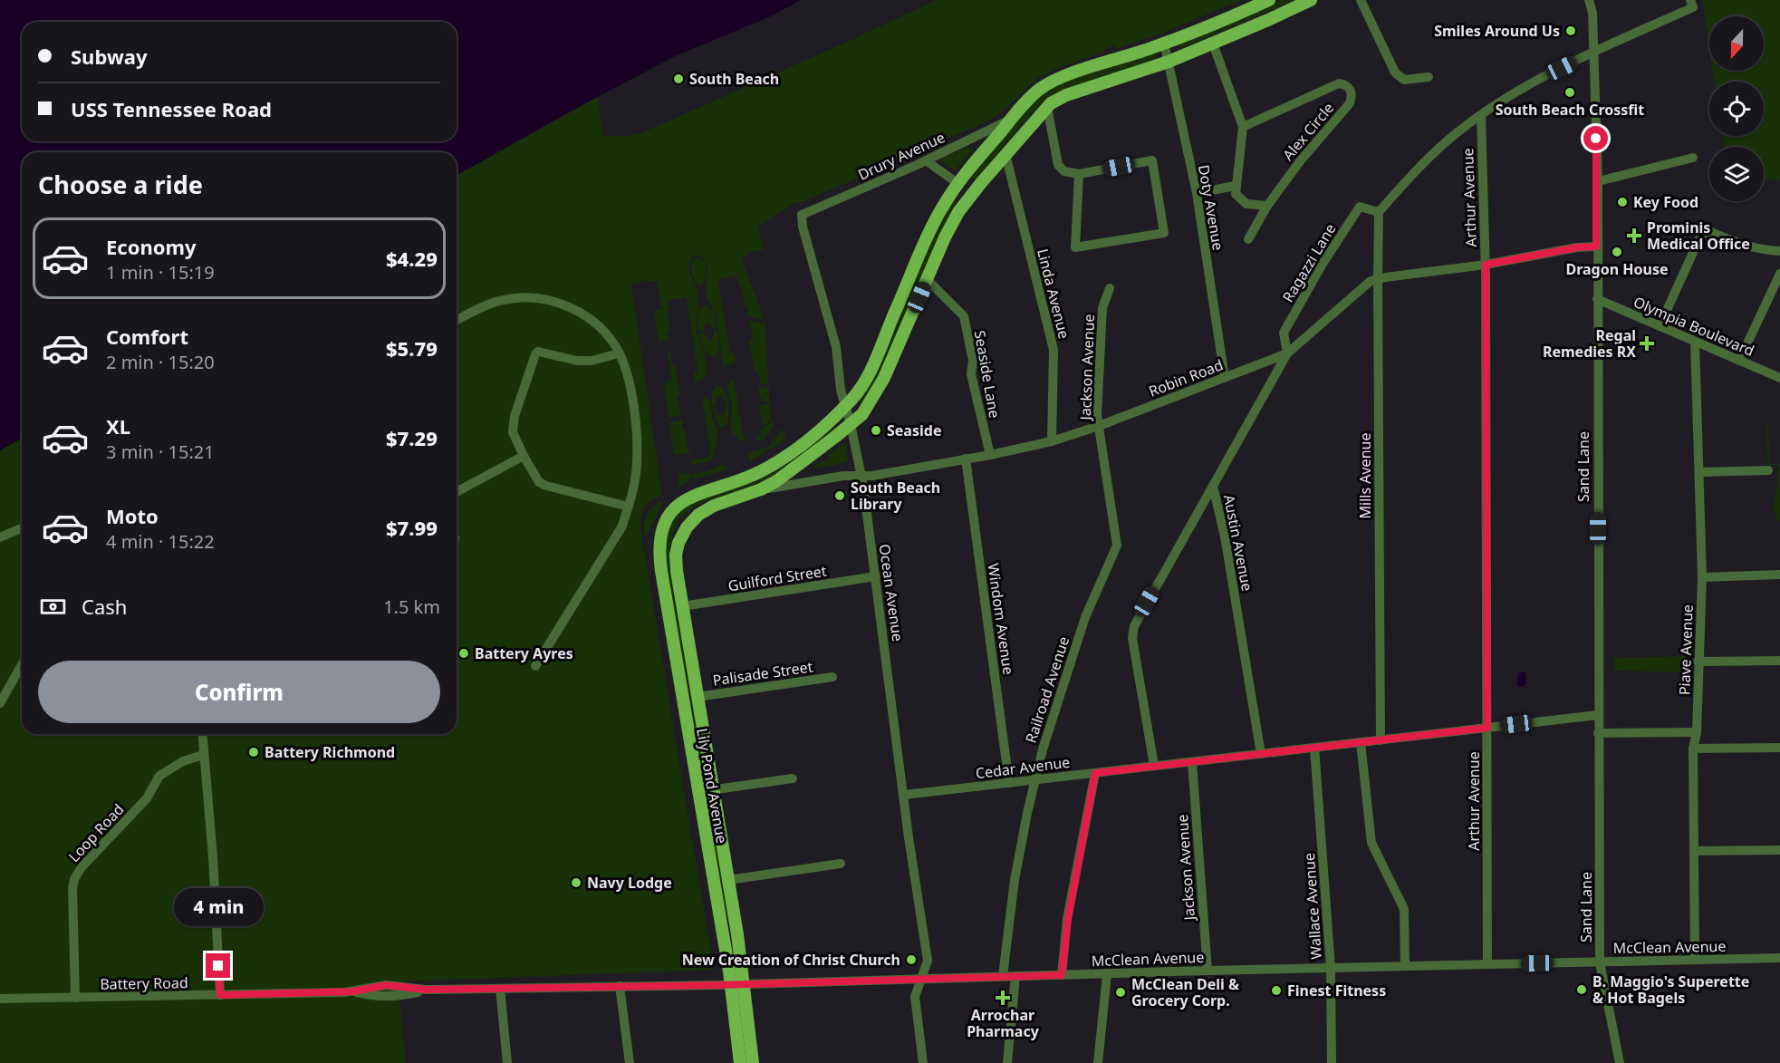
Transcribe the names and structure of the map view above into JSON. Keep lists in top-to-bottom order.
{
  "streets": {
    "main road": ["Lily Pond Avenue"],
    "street": [
      "Alex Circle",
      "Drury Avenue",
      "Arthur Avenue",
      "Doty Avenue",
      "Ragazzi Lane",
      "Linda Avenue",
      "Olympia Boulevard",
      "Jackson Avenue",
      "Seaside Lane",
      "Robin Road",
      "Sand Lane",
      "Mills Avenue",
      "Austin Avenue",
      "Guilford Street",
      "Ocean Avenue",
      "Windom Avenue",
      "Piave Avenue",
      "Palisade Street",
      "Railroad Avenue",
      "Cedar Avenue",
      "Loop Road",
      "Wallace Avenue",
      "McClean Avenue",
      "Battery Road"
    ]
  },
  "crossings": [
    ["Drury Avenue", "Ocean Avenue"],
    ["Arthur Avenue", "Robin Road"],
    ["Arthur Avenue", "Cedar Avenue"],
    ["Arthur Avenue", "McClean Avenue"],
    ["Doty Avenue", "Robin Road"],
    ["Ragazzi Lane", "Robin Road"],
    ["Ragazzi Lane", "Mills Avenue"],
    ["Ragazzi Lane", "Austin Avenue"],
    ["Linda Avenue", "Robin Road"],
    ["Olympia Boulevard", "Sand Lane"],
    ["Olympia Boulevard", "Piave Avenue"],
    ["Jackson Avenue", "Robin Road"],
    ["Jackson Avenue", "Railroad Avenue"],
    ["Jackson Avenue", "Cedar Avenue"],
    ["Jackson Avenue", "McClean Avenue"],
    ["Seaside Lane", "Robin Road"],
    ["Robin Road", "Sand Lane"],
    ["Robin Road", "Mills Avenue"],
    ["Robin Road", "Austin Avenue"],
    ["Robin Road", "Ocean Avenue"],
    ["Robin Road", "Windom Avenue"],
    ["Robin Road", "Lily Pond Avenue"],
    ["Sand Lane", "Cedar Avenue"],
    ["Sand Lane", "McClean Avenue"],
    ["Mills Avenue", "Cedar Avenue"],
    ["Austin Avenue", "Cedar Avenue"],
    ["Guilford Street", "Ocean Avenue"],
    ["Guilford Street", "Lily Pond Avenue"],
    ["Ocean Avenue", "Cedar Avenue"],
    ["Ocean Avenue", "Lily Pond Avenue"],
    ["Ocean Avenue", "McClean Avenue"],
    ["Windom Avenue", "Cedar Avenue"],
    ["Piave Avenue", "McClean Avenue"],
    ["Palisade Street", "Lily Pond Avenue"],
    ["Railroad Avenue", "Cedar Avenue"],
    ["Railroad Avenue", "McClean Avenue"],
    ["Cedar Avenue", "Wallace Avenue"],
    ["Lily Pond Avenue", "McClean Avenue"],
    ["Loop Road", "Battery Road"],
    ["Wallace Avenue", "McClean Avenue"],
    ["McClean Avenue", "Battery Road"]
  ],
  "places": {
    "other": [
      "Smiles Around Us",
      "South Beach",
      "South Beach Crossfit",
      "Key Food",
      "Dragon House",
      "Seaside",
      "South Beach Library",
      "Battery Ayres",
      "Battery Richmond",
      "Navy Lodge",
      "New Creation of Christ Church",
      "B. Maggio's Superette & Hot Bagels",
      "Finest Fitness",
      "McClean Deli & Grocery Corp."
    ],
    "health": ["Prominis Medical Office", "Regal Remedies RX", "Arrochar Pharmacy"]
  },
  "north": "bottom",
  "page": {
    "banner": ["Subway", "USS Tennessee Road"],
    "heading": "Choose a ride",
    "list": [
      {
        "name": "Economy",
        "note": "1 min · 15:19",
        "value": "$4.29"
      },
      {
        "name": "Comfort",
        "note": "2 min · 15:20",
        "value": "$5.79"
      },
      {
        "name": "XL",
        "note": "3 min · 15:21",
        "value": "$7.29"
      },
      {
        "name": "Moto",
        "note": "4 min · 15:22",
        "value": "$7.99"
      }
    ],
    "pay": ["Cash", "1.5 km"],
    "buttons": "Confirm",
    "bubble": "4 min"
  }
}
